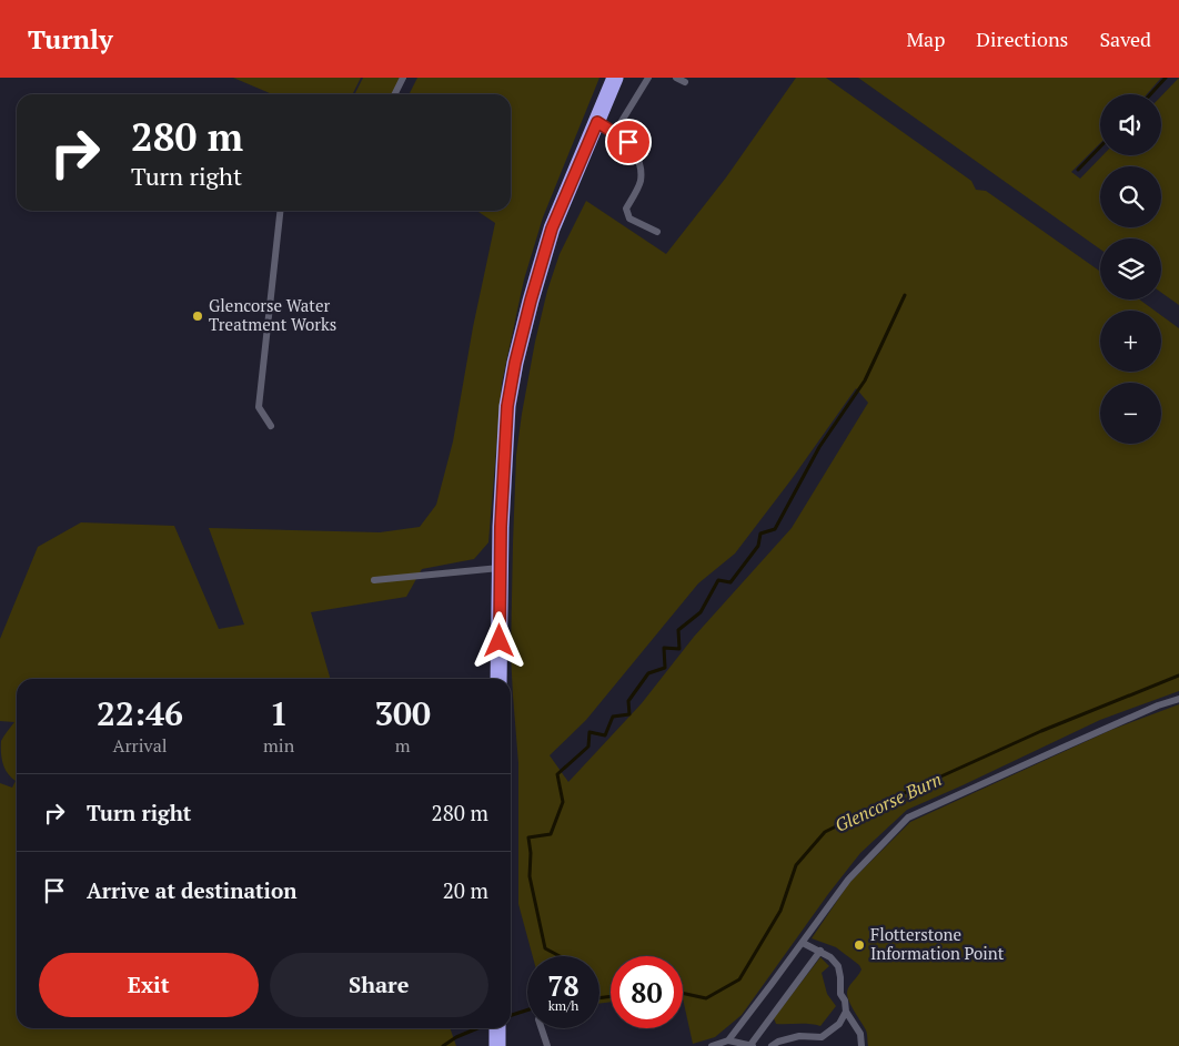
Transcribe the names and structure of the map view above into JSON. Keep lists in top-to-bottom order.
{
  "water": ["Glencorse Burn"],
  "places": ["Glencorse Water Treatment Works", "Flotterstone Information Point"],
  "page": {
    "header": "Turnly",
    "nav": ["Map", "Directions", "Saved"],
    "map_buttons": ["+", "−"],
    "turn": ["280 m", "Turn right"],
    "eta": [
      "22:46",
      "Arrival",
      "1",
      "min",
      "300",
      "m"
    ],
    "list": [
      {
        "name": "Turn right",
        "value": "280 m"
      },
      {
        "name": "Arrive at destination",
        "value": "20 m"
      }
    ],
    "buttons": ["Exit", "Share"],
    "speed": "78 km/h",
    "limit": "80"
  }
}
